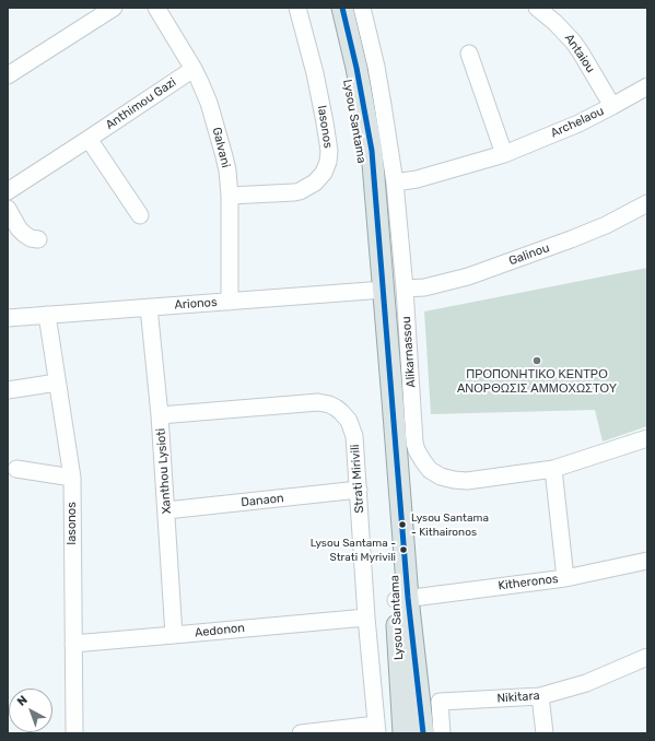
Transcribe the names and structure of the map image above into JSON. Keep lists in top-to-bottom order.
{
  "streets": {
    "main road": ["Lysou Santama"],
    "street": [
      "Antaiou",
      "Anthimou Gazi",
      "Archelaou",
      "Iasonos",
      "Galvani",
      "Galinou",
      "Arionos",
      "Alikarnassou",
      "Xanthou Lysioti",
      "Strati Mirivili",
      "Danaon",
      "Kitheronos",
      "Aedonon",
      "Nikitara"
    ]
  },
  "crossings": [
    ["Antaiou", "Archelaou"],
    ["Anthimou Gazi", "Galvani"],
    ["Lysou Santama", "Galinou"],
    ["Lysou Santama", "Arionos"],
    ["Lysou Santama", "Alikarnassou"],
    ["Lysou Santama", "Kitheronos"],
    ["Archelaou", "Alikarnassou"],
    ["Iasonos", "Galvani"],
    ["Iasonos", "Arionos"],
    ["Iasonos", "Aedonon"],
    ["Galvani", "Arionos"],
    ["Galinou", "Arionos"],
    ["Galinou", "Alikarnassou"],
    ["Arionos", "Alikarnassou"],
    ["Arionos", "Xanthou Lysioti"],
    ["Xanthou Lysioti", "Strati Mirivili"],
    ["Xanthou Lysioti", "Danaon"],
    ["Xanthou Lysioti", "Aedonon"],
    ["Strati Mirivili", "Danaon"],
    ["Strati Mirivili", "Aedonon"]
  ],
  "places": ["ΠΡΟΠΟΝΗΤΙΚΟ ΚΕΝΤΡΟ ΑΝΟΡΘΩΣΙΣ ΑΜΜΟΧΩΣΤΟΥ", "Lysou Santama - Kithaironos", "Lysou Santama - Strati Myrivili"],
  "north": "top left"
}
